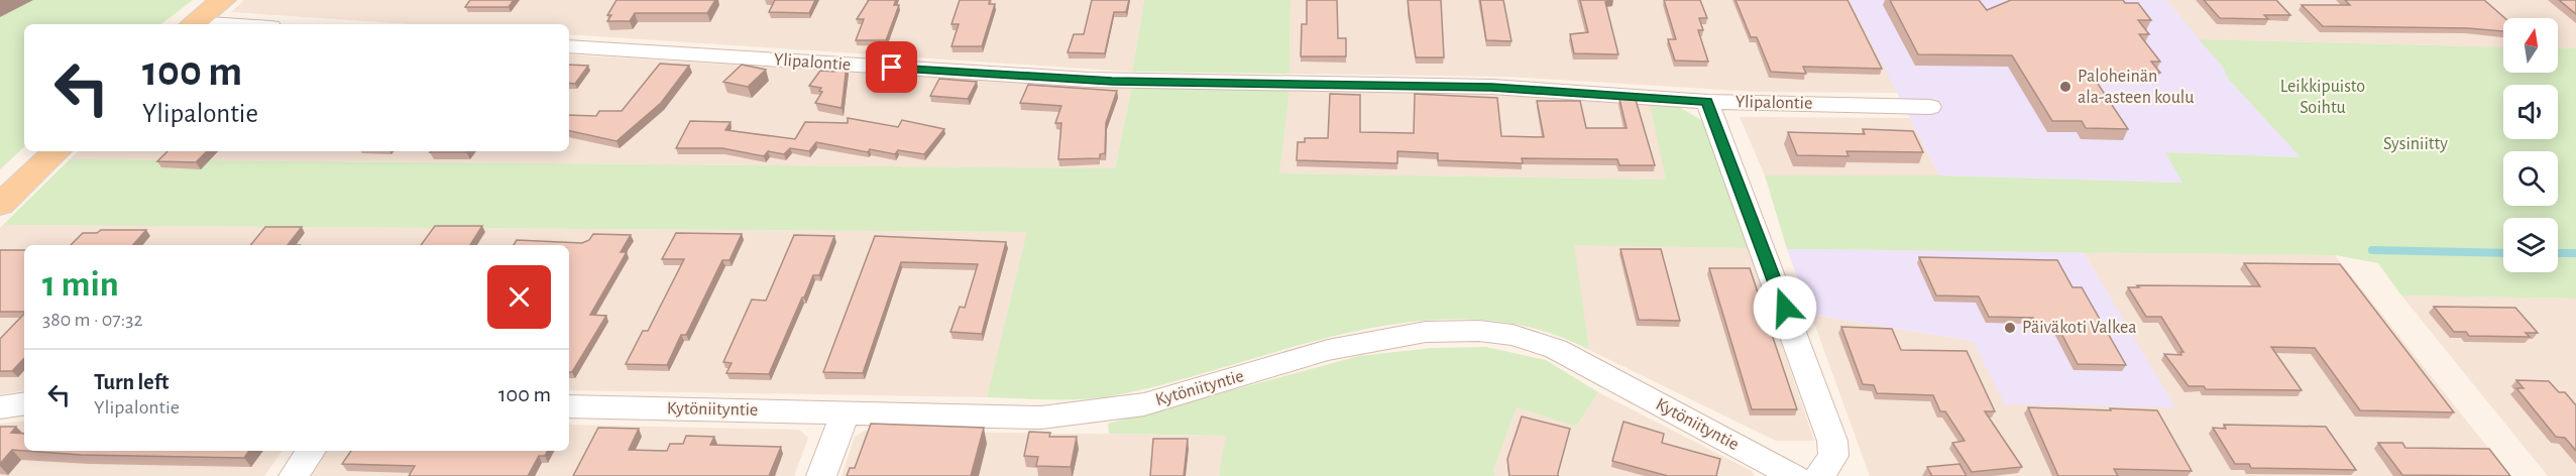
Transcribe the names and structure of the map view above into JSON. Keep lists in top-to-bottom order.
{
  "streets": {
    "street": ["Ylipalontie", "Kytöniityntie"]
  },
  "parks": ["Leikkipuisto Soihtu", "Sysiniitty"],
  "places": ["Paloheinän ala-asteen koulu", "Päiväkoti Valkea"],
  "north": "top",
  "page": {
    "turn": ["100 m", "Ylipalontie"],
    "heading": ["1 min", "380 m · 07:32"],
    "list": [
      {
        "name": "Turn left",
        "note": "Ylipalontie",
        "value": "100 m"
      }
    ]
  }
}
